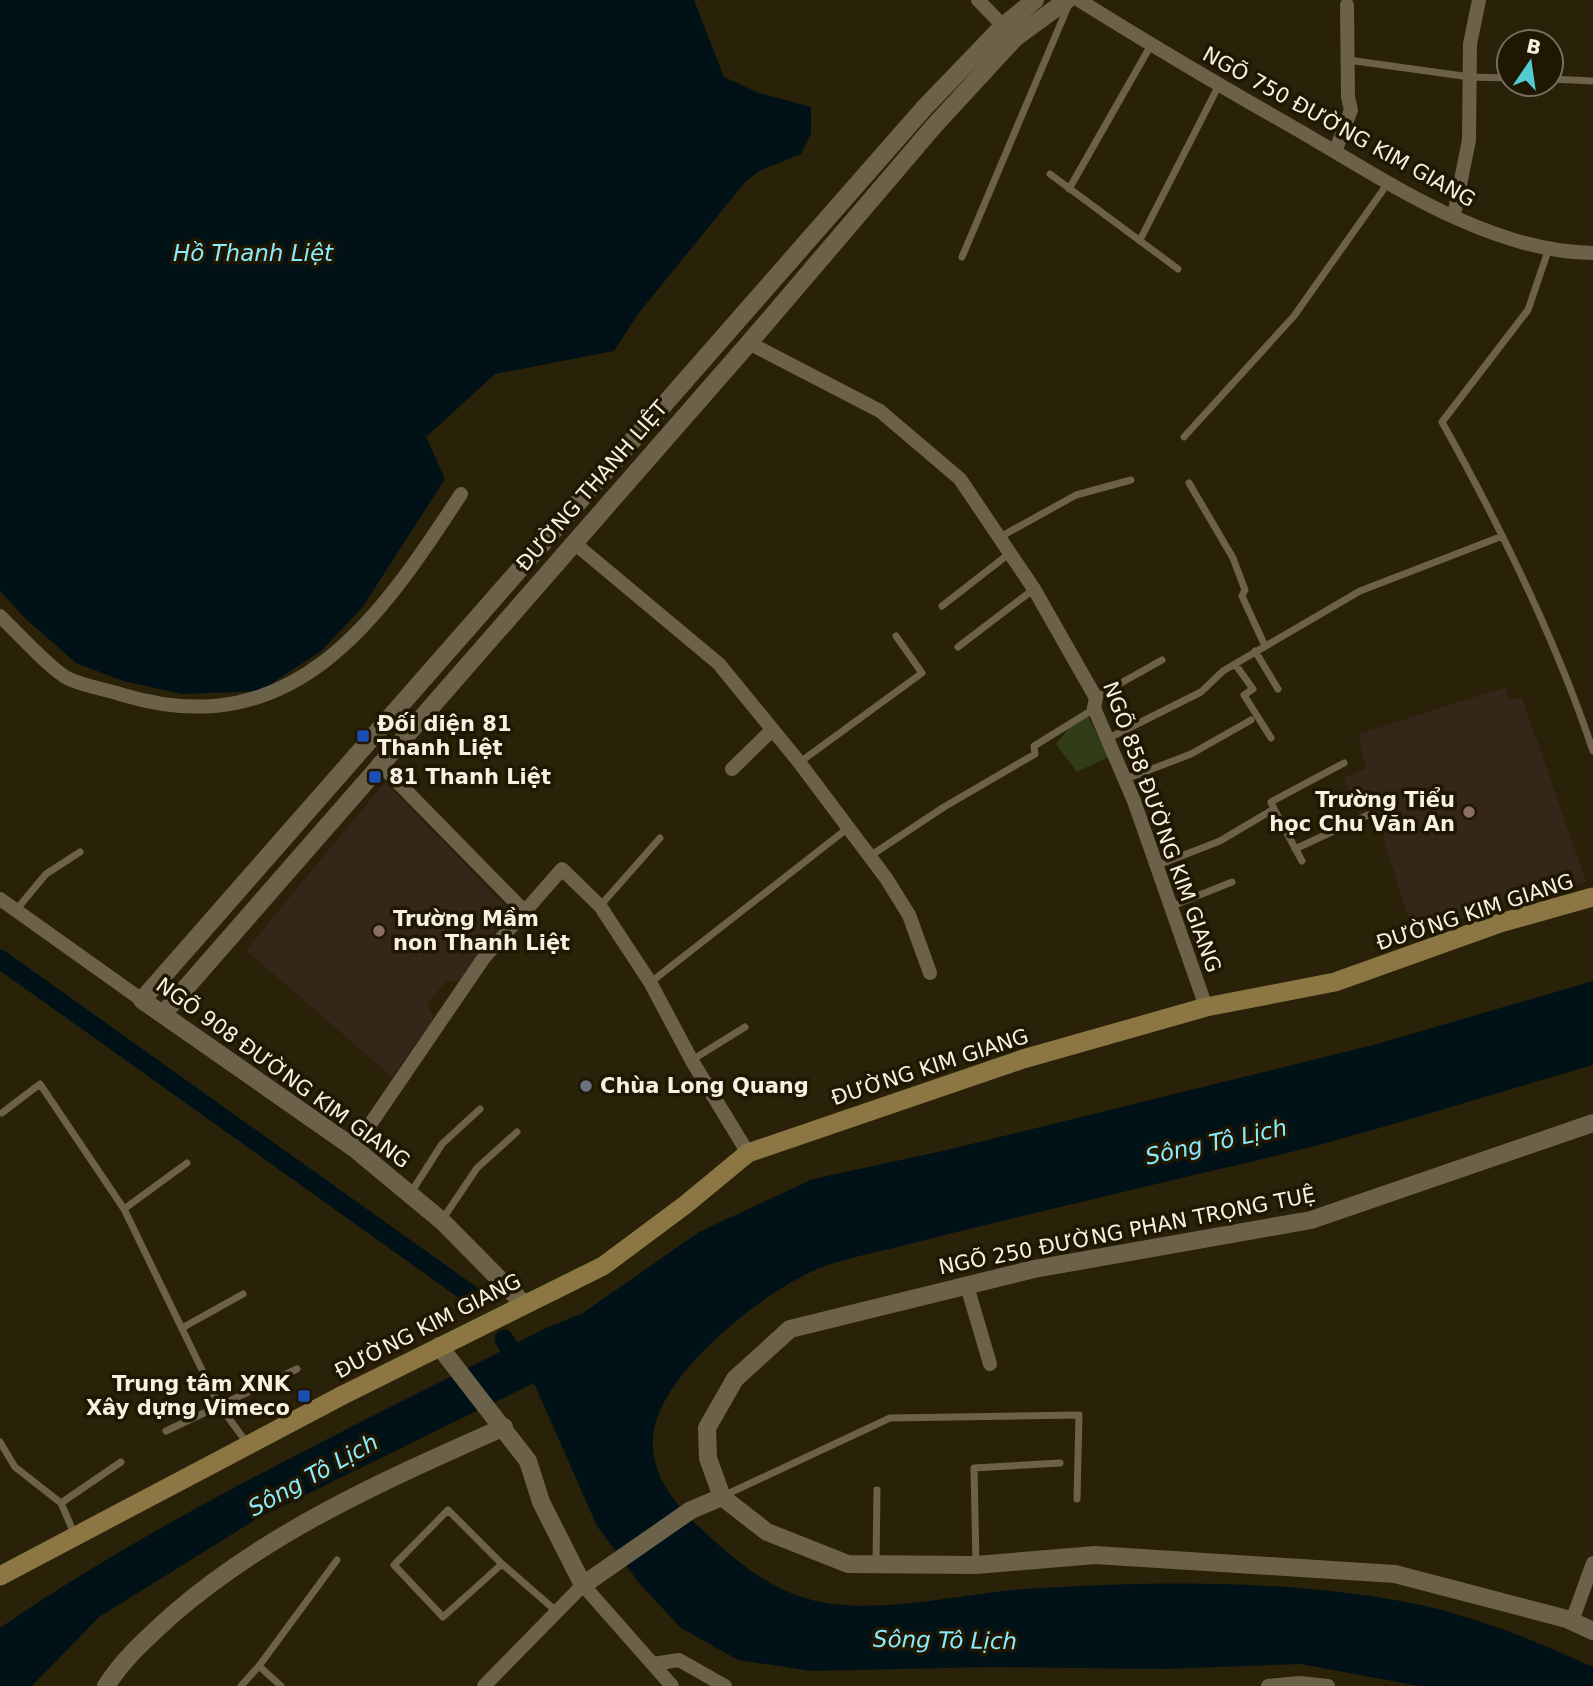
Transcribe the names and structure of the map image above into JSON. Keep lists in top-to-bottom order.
{
  "streets": {
    "main road": ["ĐƯỜNG KIM GIANG"],
    "street": [
      "NGÕ 750 ĐƯỜNG KIM GIANG",
      "ĐƯỜNG THANH LIỆT",
      "NGÕ 858 ĐƯỜNG KIM GIANG",
      "NGÕ 908 ĐƯỜNG KIM GIANG",
      "NGÕ 250 ĐƯỜNG PHAN TRỌNG TUỆ"
    ]
  },
  "crossings": [
    ["ĐƯỜNG THANH LIỆT", "NGÕ 858 ĐƯỜNG KIM GIANG"],
    ["ĐƯỜNG THANH LIỆT", "NGÕ 908 ĐƯỜNG KIM GIANG"],
    ["NGÕ 858 ĐƯỜNG KIM GIANG", "ĐƯỜNG KIM GIANG"],
    ["ĐƯỜNG KIM GIANG", "NGÕ 908 ĐƯỜNG KIM GIANG"]
  ],
  "water": ["Hồ Thanh Liệt", "Sông Tô Lịch"],
  "places": {
    "transit": ["Đối diện 81 Thanh Liệt", "81 Thanh Liệt", "Trung tâm XNK Xây dựng Vimeco"],
    "other": ["Trường Tiểu học Chu Văn An", "Trường Mầm non Thanh Liệt", "Chùa Long Quang"]
  },
  "north": "top"
}
